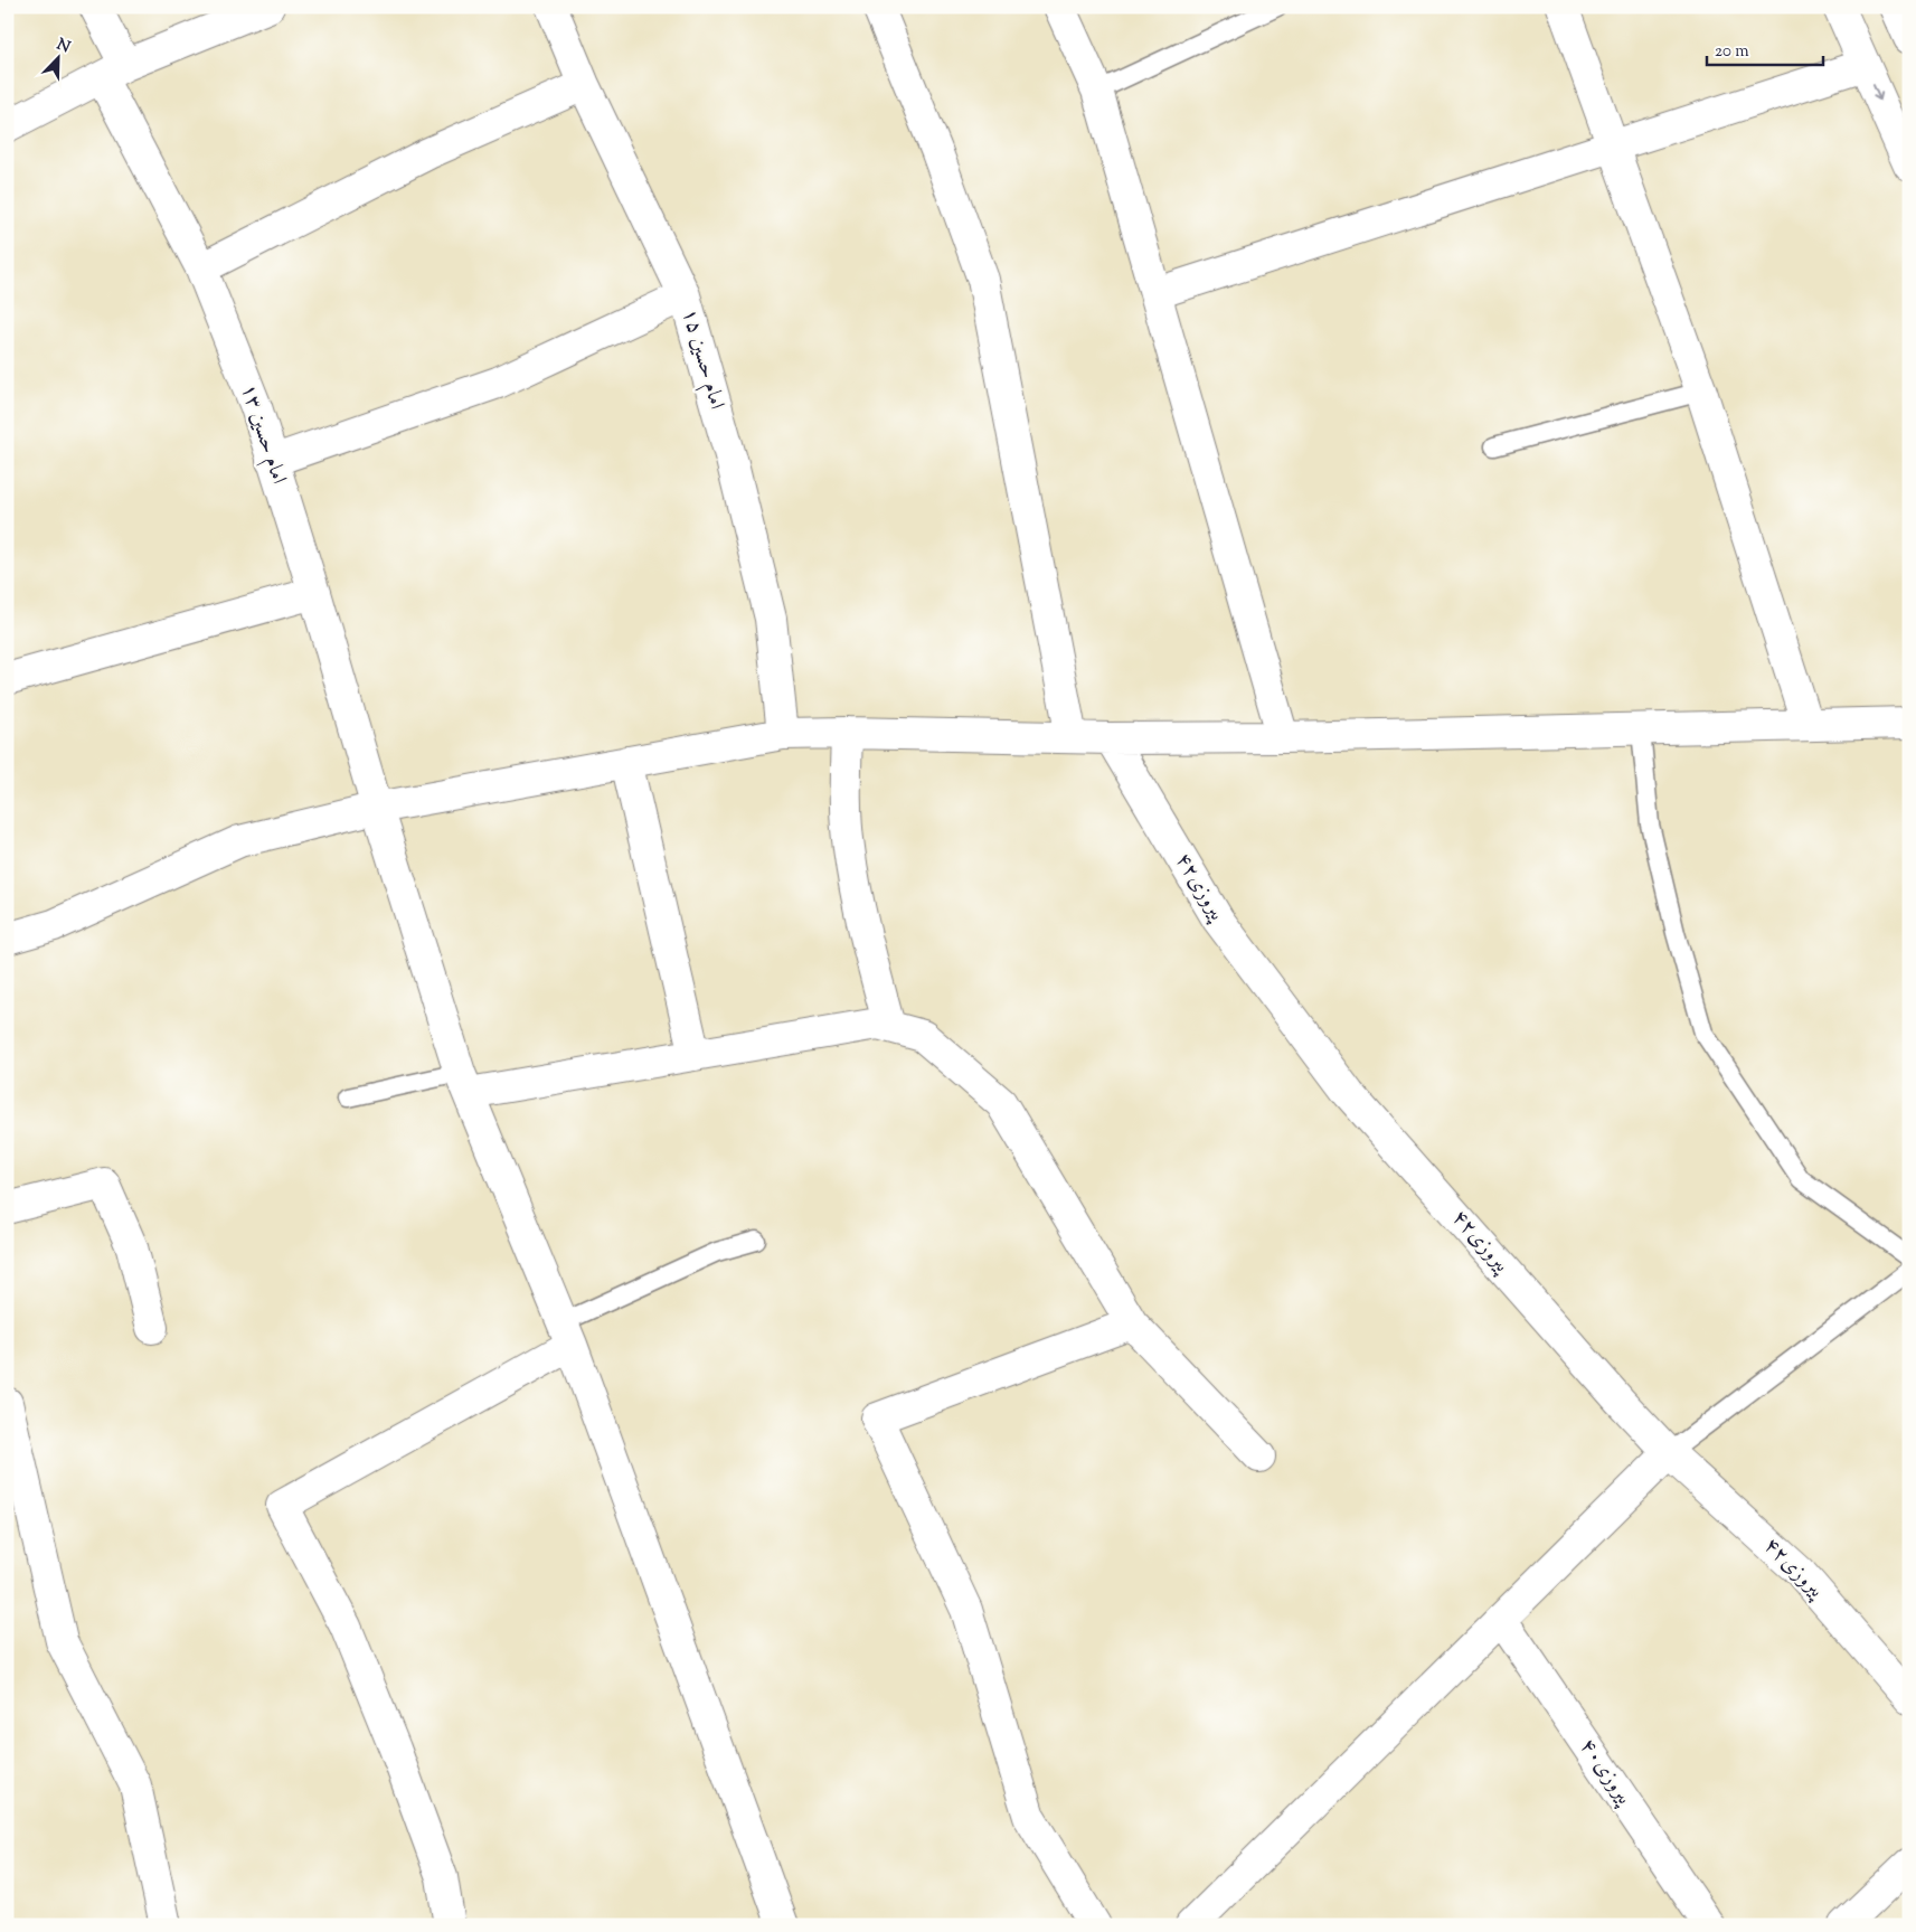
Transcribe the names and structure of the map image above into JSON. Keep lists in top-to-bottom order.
{
  "streets": {
    "street": [
      "امام حسین ۱۵",
      "امام حسین ۱۳",
      "پیروزی۴۲",
      "پیروزی۴۰"
    ]
  },
  "scale_bar": "20 m",
  "north": "top right"
}
